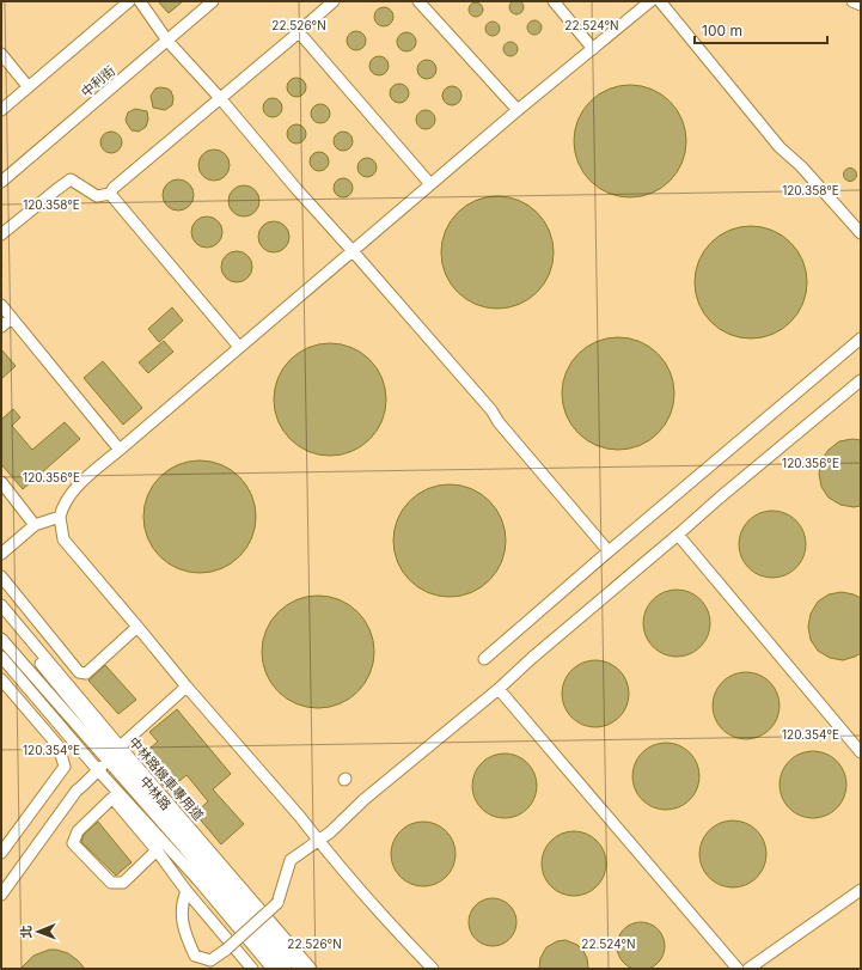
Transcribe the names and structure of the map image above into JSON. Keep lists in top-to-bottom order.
{
  "streets": {
    "street": ["中利街", "中林路機車專用道", "中林路"]
  },
  "crossings": [
    ["中林路機車專用道", "中林路"]
  ],
  "scale_bar": "100 m",
  "north": "left",
  "coordinates": [
    "22.526°N",
    "22.524°N",
    "120.358°E",
    "120.356°E",
    "120.354°E"
  ]
}
